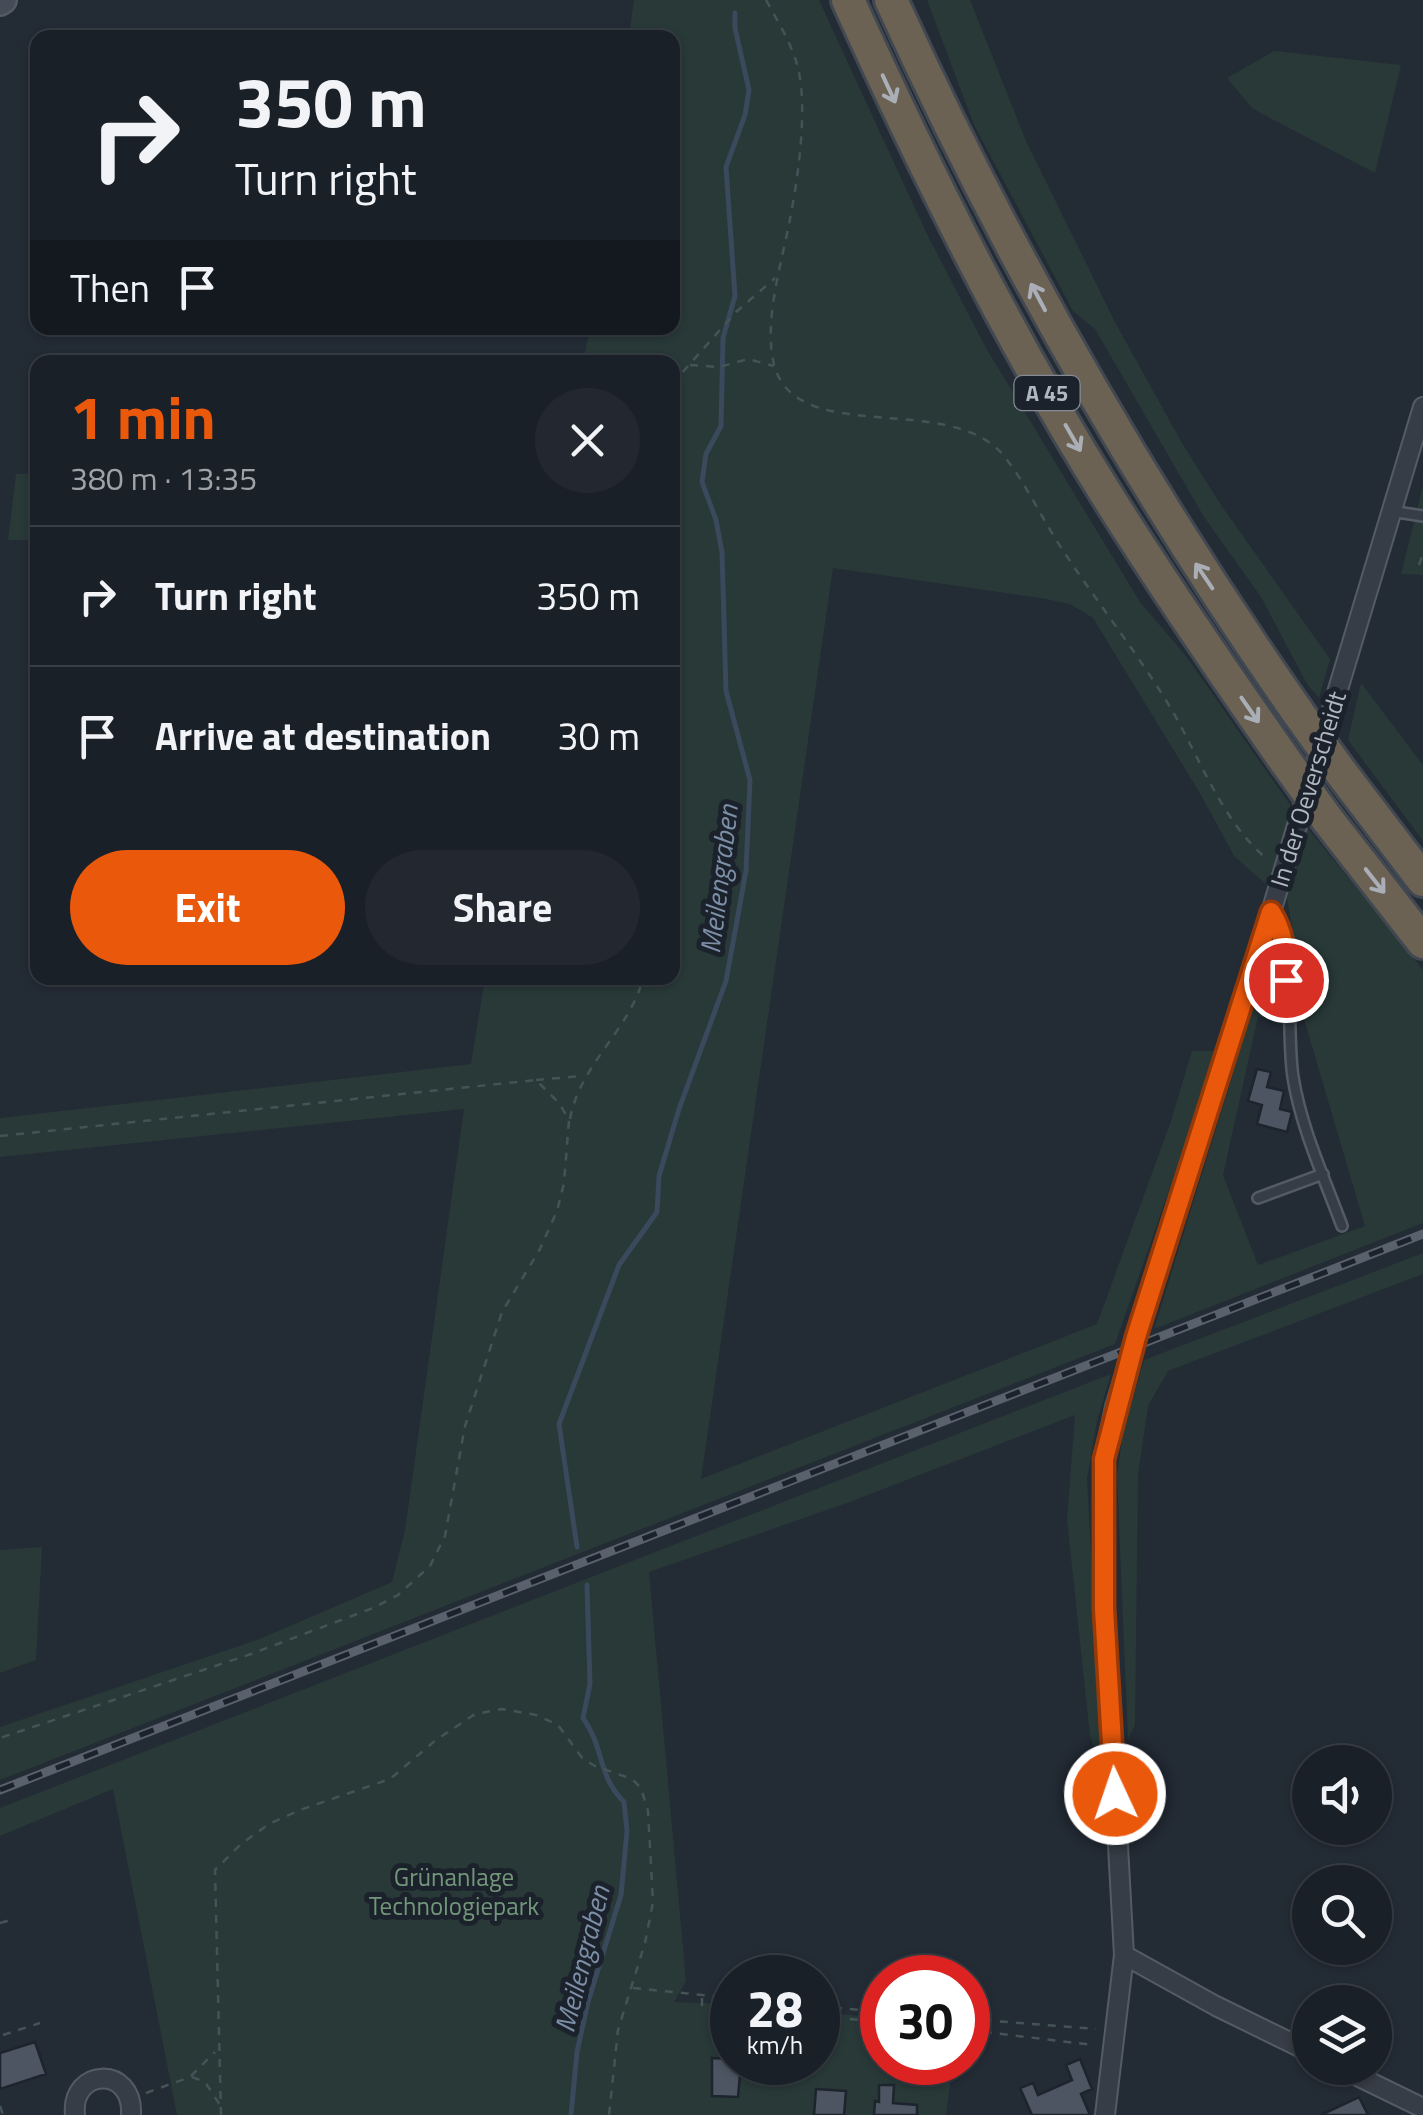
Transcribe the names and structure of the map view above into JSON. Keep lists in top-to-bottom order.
{
  "streets": {
    "highway": ["A 45"],
    "street": ["In der Oeverscheidt"]
  },
  "water": ["Meilengraben"],
  "parks": ["Grünanlage Technologiepark"],
  "page": {
    "turn": ["350 m", "Turn right"],
    "then": "Then",
    "heading": ["1 min", "380 m · 13:35"],
    "list": [
      {
        "name": "Turn right",
        "value": "350 m"
      },
      {
        "name": "Arrive at destination",
        "value": "30 m"
      }
    ],
    "buttons": ["Exit", "Share"],
    "speed": "28 km/h",
    "limit": "30"
  }
}
